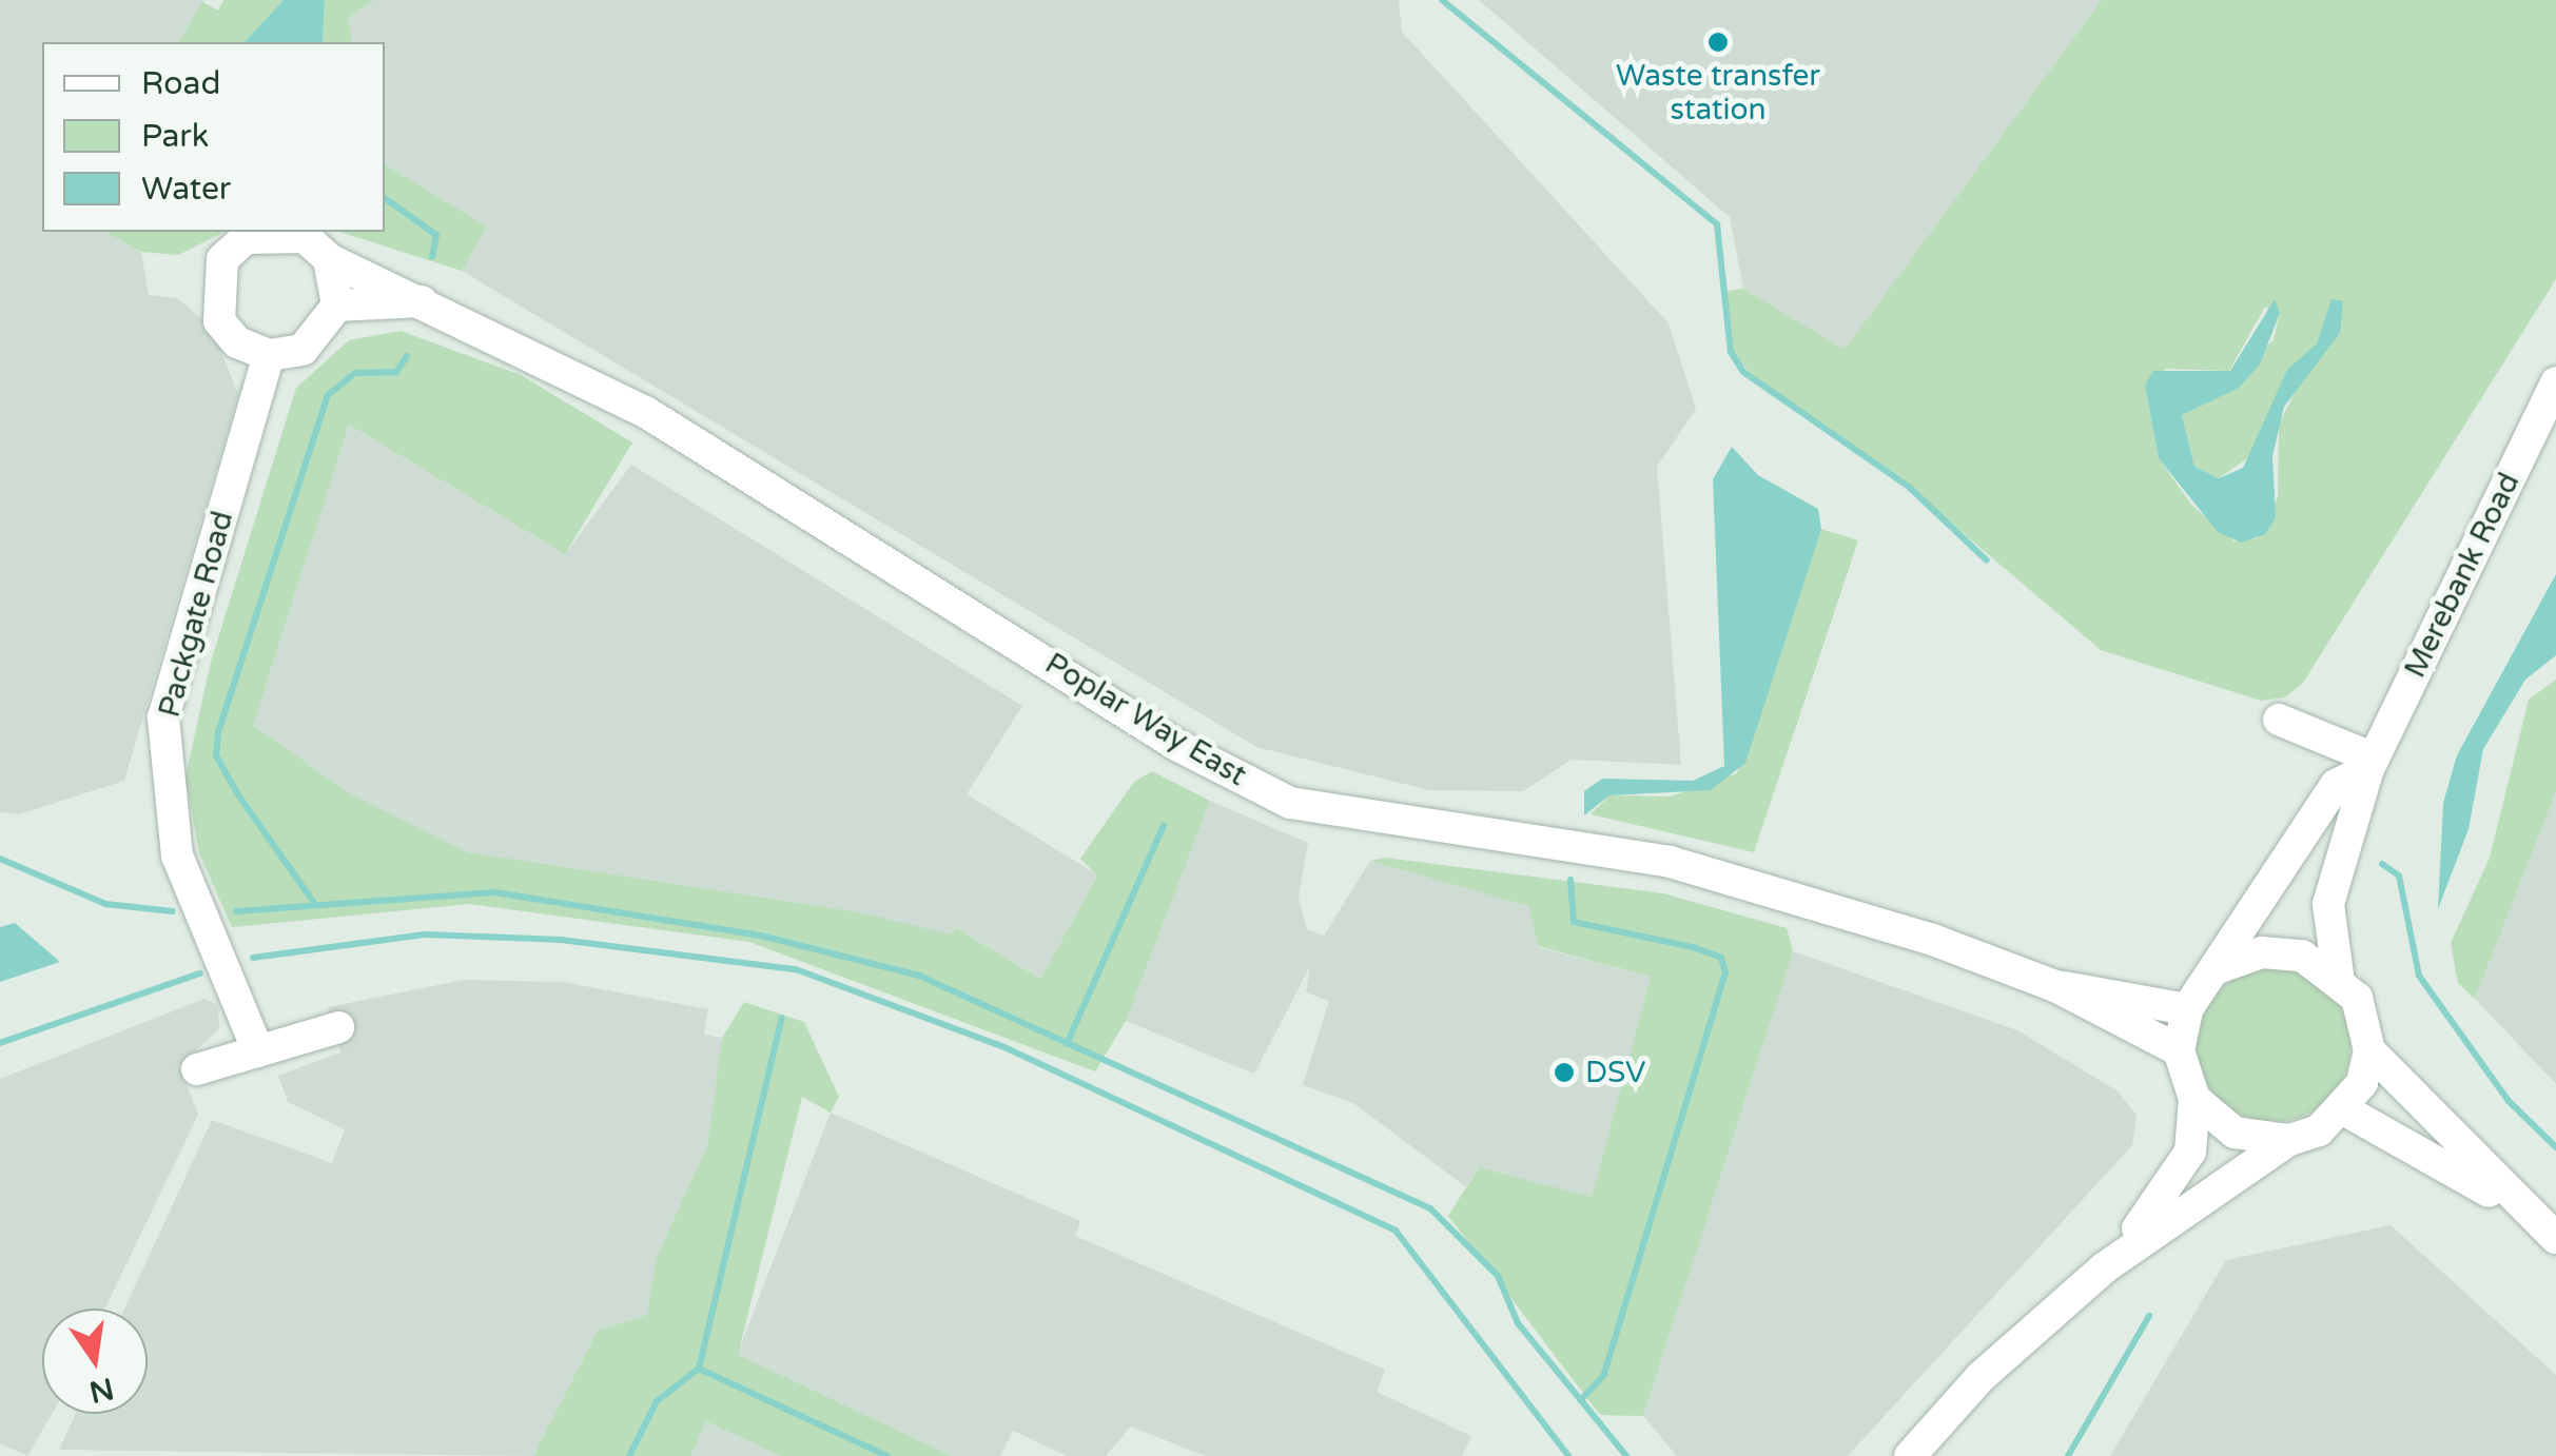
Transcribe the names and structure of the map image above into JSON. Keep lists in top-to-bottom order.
{
  "streets": {
    "street": ["Merebank Road", "Packgate Road", "Poplar Way East"]
  },
  "crossings": [
    ["Merebank Road", "Poplar Way East"],
    ["Packgate Road", "Poplar Way East"]
  ],
  "places": ["Waste transfer station", "DSV"],
  "legend": ["Road", "Park", "Water"],
  "north": "bottom"
}
